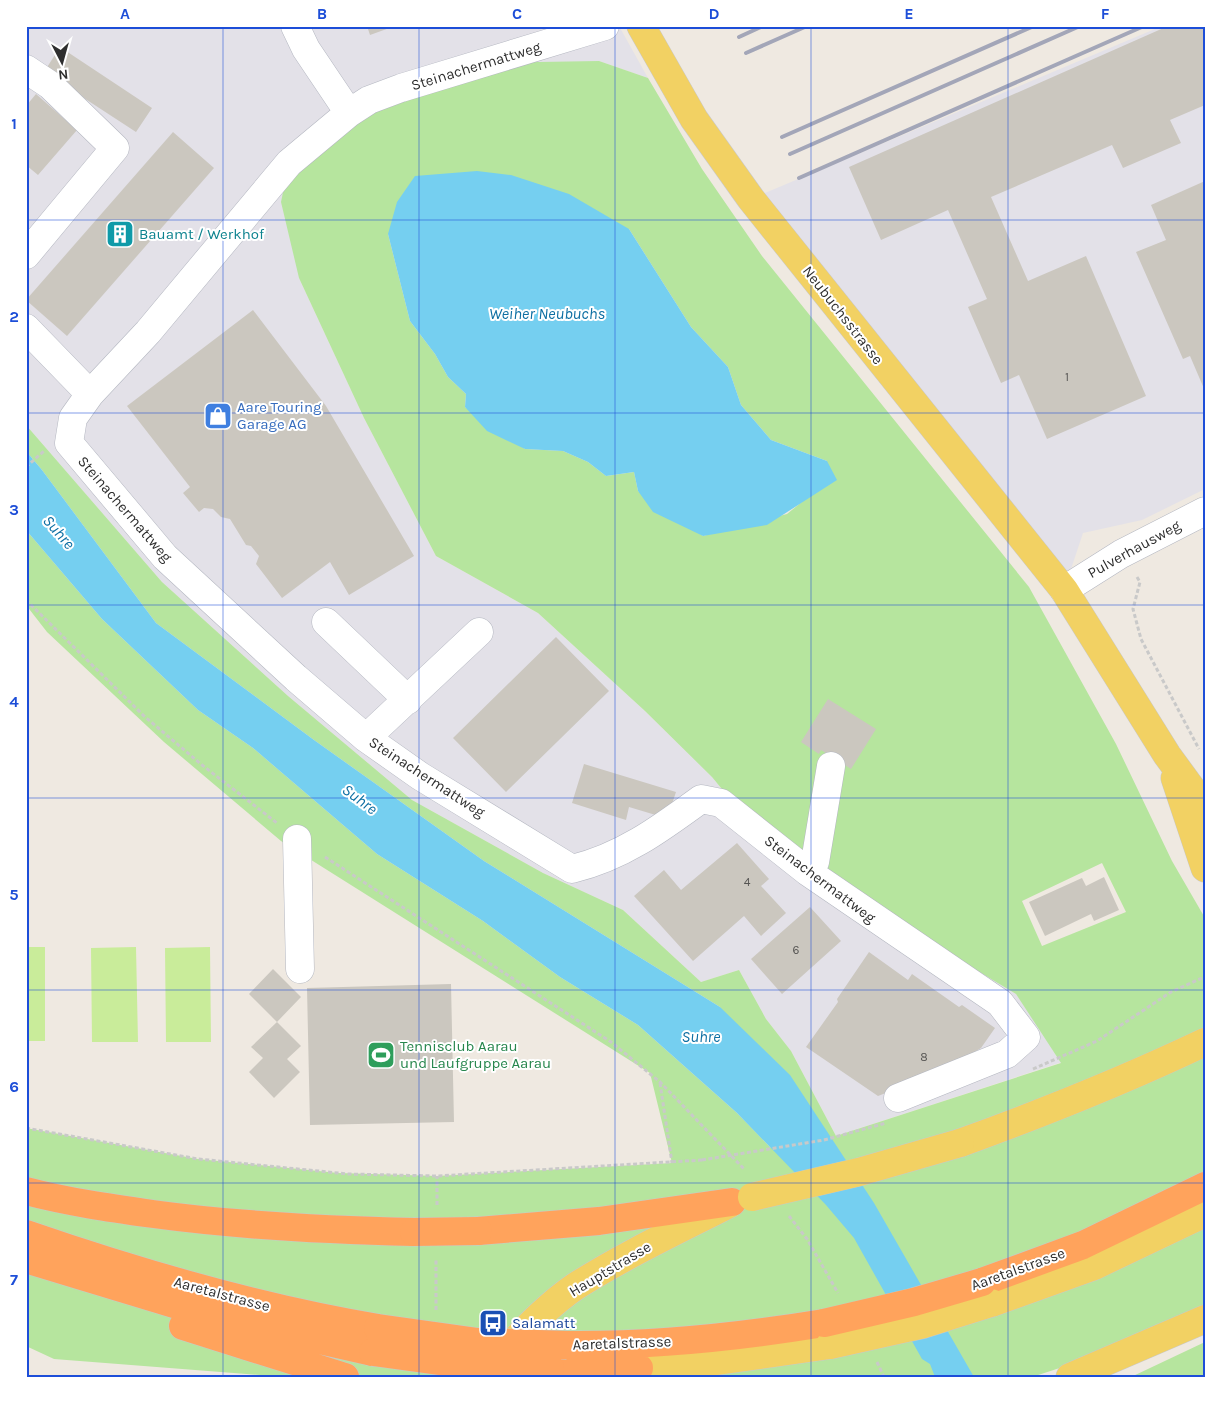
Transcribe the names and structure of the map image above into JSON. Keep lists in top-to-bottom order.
{
  "streets": {
    "highway": ["Aaretalstrasse"],
    "main road": ["Neubuchsstrasse", "Hauptstrasse"],
    "street": ["Steinachermattweg", "Pulverhausweg"]
  },
  "crossings": [
    ["Neubuchsstrasse", "Pulverhausweg"]
  ],
  "water": ["Weiher Neubuchs", "Suhre"],
  "places": {
    "building": ["Bauamt / Werkhof"],
    "shop": ["Aare Touring Garage AG"],
    "sports": ["Tennisclub Aarau und Laufgruppe Aarau"],
    "bus stop": ["Salamatt"]
  },
  "house_numbers": [
    "1",
    "4",
    "6",
    "8"
  ],
  "north": "bottom",
  "grid": {
    "columns": [
      "A",
      "B",
      "C",
      "D",
      "E",
      "F"
    ],
    "rows": [
      "1",
      "2",
      "3",
      "4",
      "5",
      "6",
      "7"
    ]
  }
}
